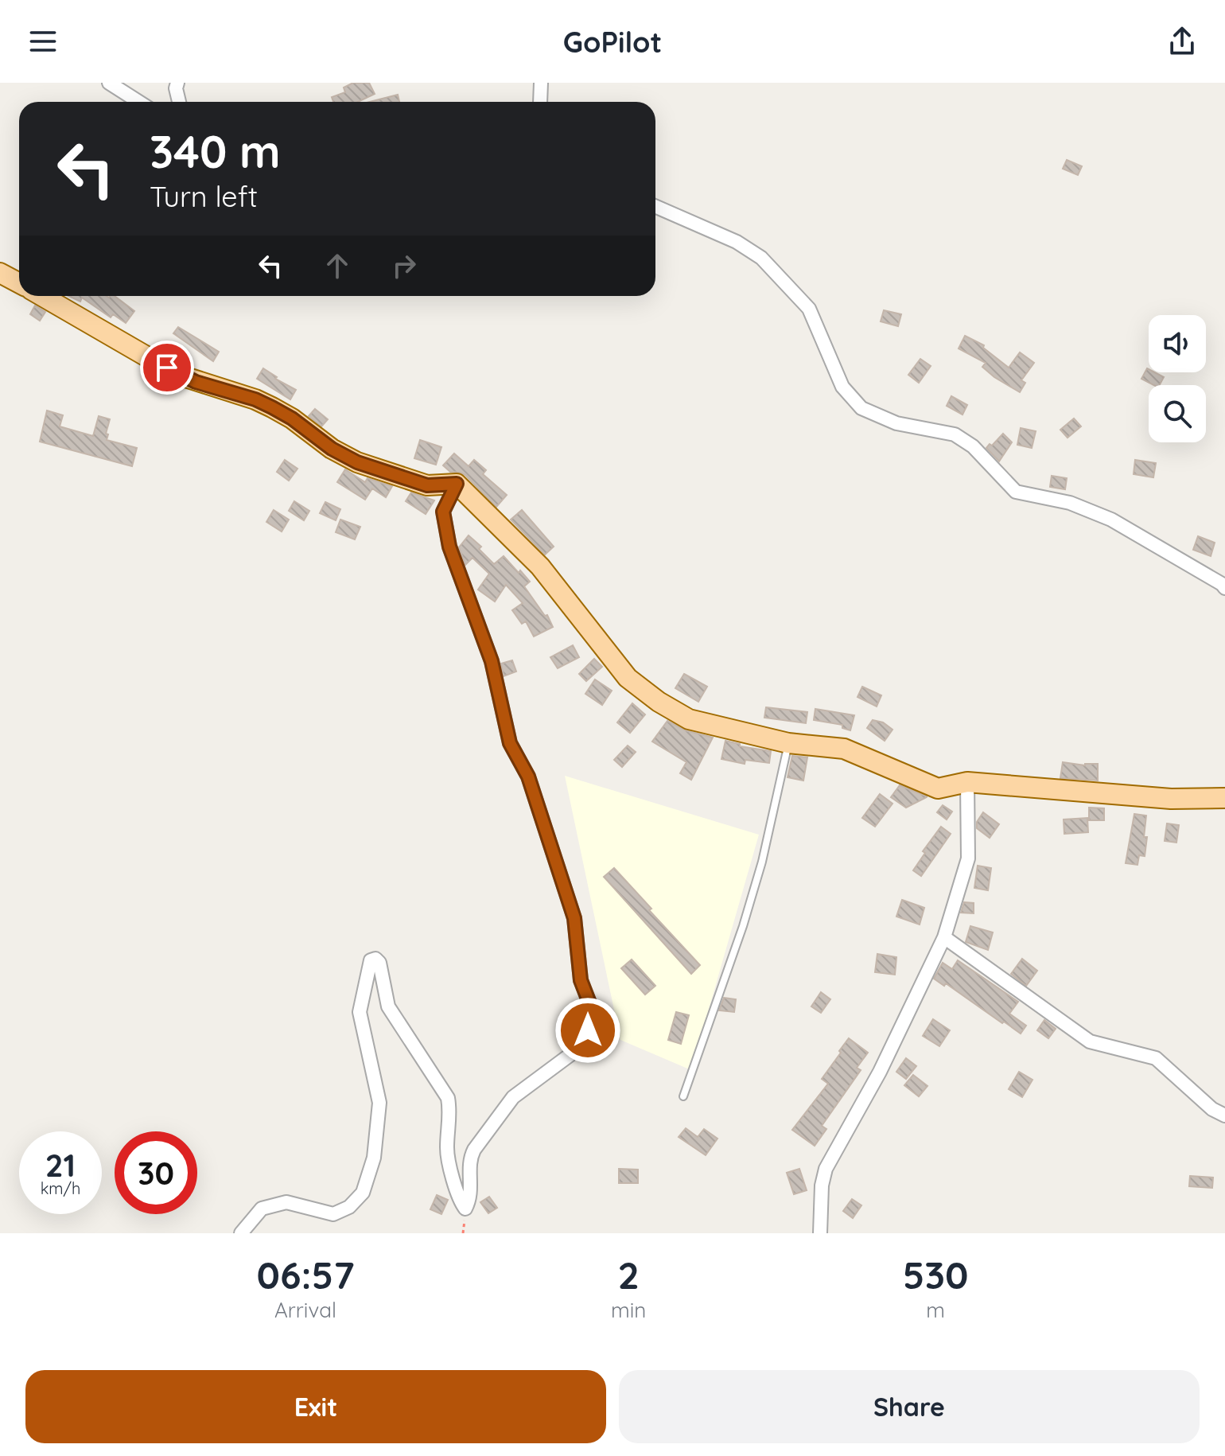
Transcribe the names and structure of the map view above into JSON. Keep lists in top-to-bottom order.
{
  "page": {
    "header": "GoPilot",
    "turn": ["340 m", "Turn left"],
    "speed": "21 km/h",
    "limit": "30",
    "eta": [
      "06:57",
      "Arrival",
      "2",
      "min",
      "530",
      "m"
    ],
    "buttons": ["Exit", "Share"]
  }
}
